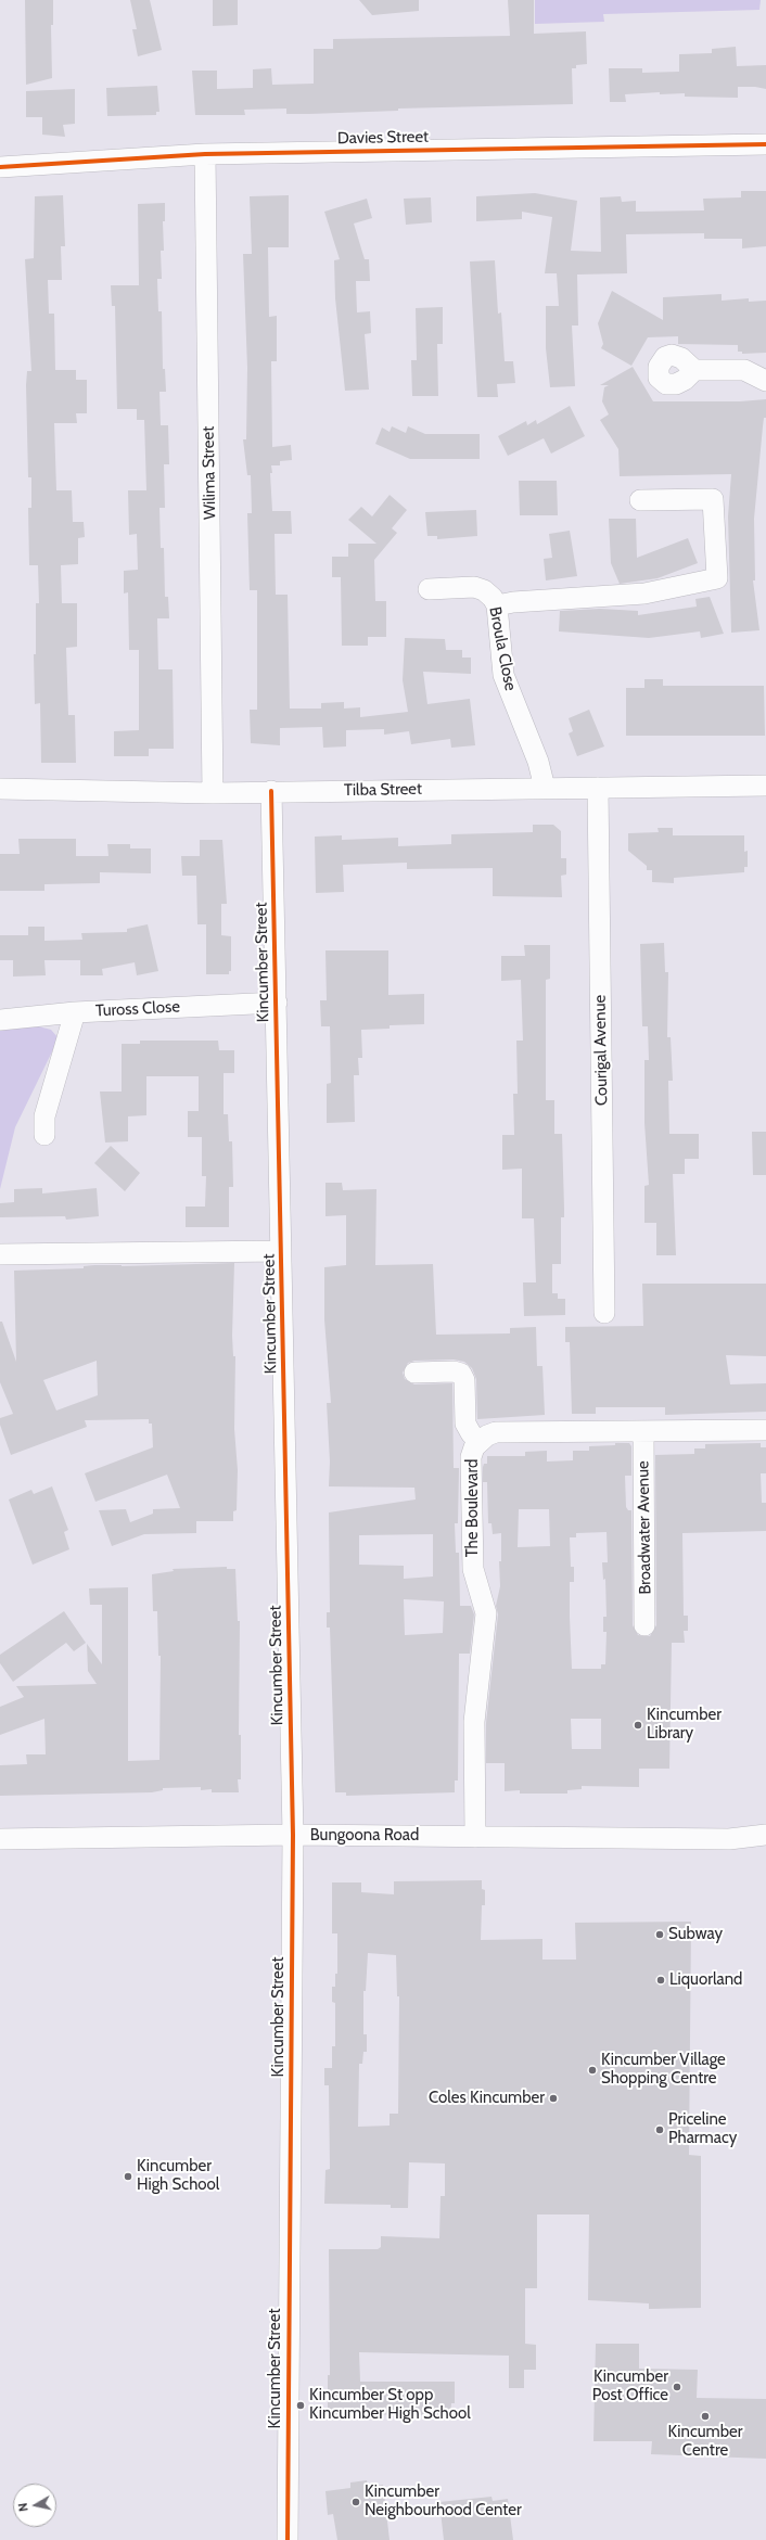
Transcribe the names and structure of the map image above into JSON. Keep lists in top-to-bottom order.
{
  "streets": {
    "street": [
      "Davies Street",
      "Wilima Street",
      "Broula Close",
      "Tilba Street",
      "Kincumber Street",
      "Tuross Close",
      "Courigal Avenue",
      "The Boulevard",
      "Broadwater Avenue",
      "Bungoona Road"
    ]
  },
  "crossings": [
    ["Davies Street", "Wilima Street"],
    ["Wilima Street", "Tilba Street"],
    ["Broula Close", "Tilba Street"],
    ["Tilba Street", "Kincumber Street"],
    ["Tilba Street", "Courigal Avenue"],
    ["Kincumber Street", "Tuross Close"],
    ["Kincumber Street", "Bungoona Road"],
    ["The Boulevard", "Broadwater Avenue"],
    ["The Boulevard", "Bungoona Road"]
  ],
  "places": [
    "Kincumber Library",
    "Subway",
    "Liquorland",
    "Kincumber Village Shopping Centre",
    "Coles Kincumber",
    "Priceline Pharmacy",
    "Kincumber High School",
    "Kincumber Post Office",
    "Kincumber St opp Kincumber High School",
    "Kincumber Centre",
    "Kincumber Neighbourhood Center"
  ],
  "north": "left"
}
